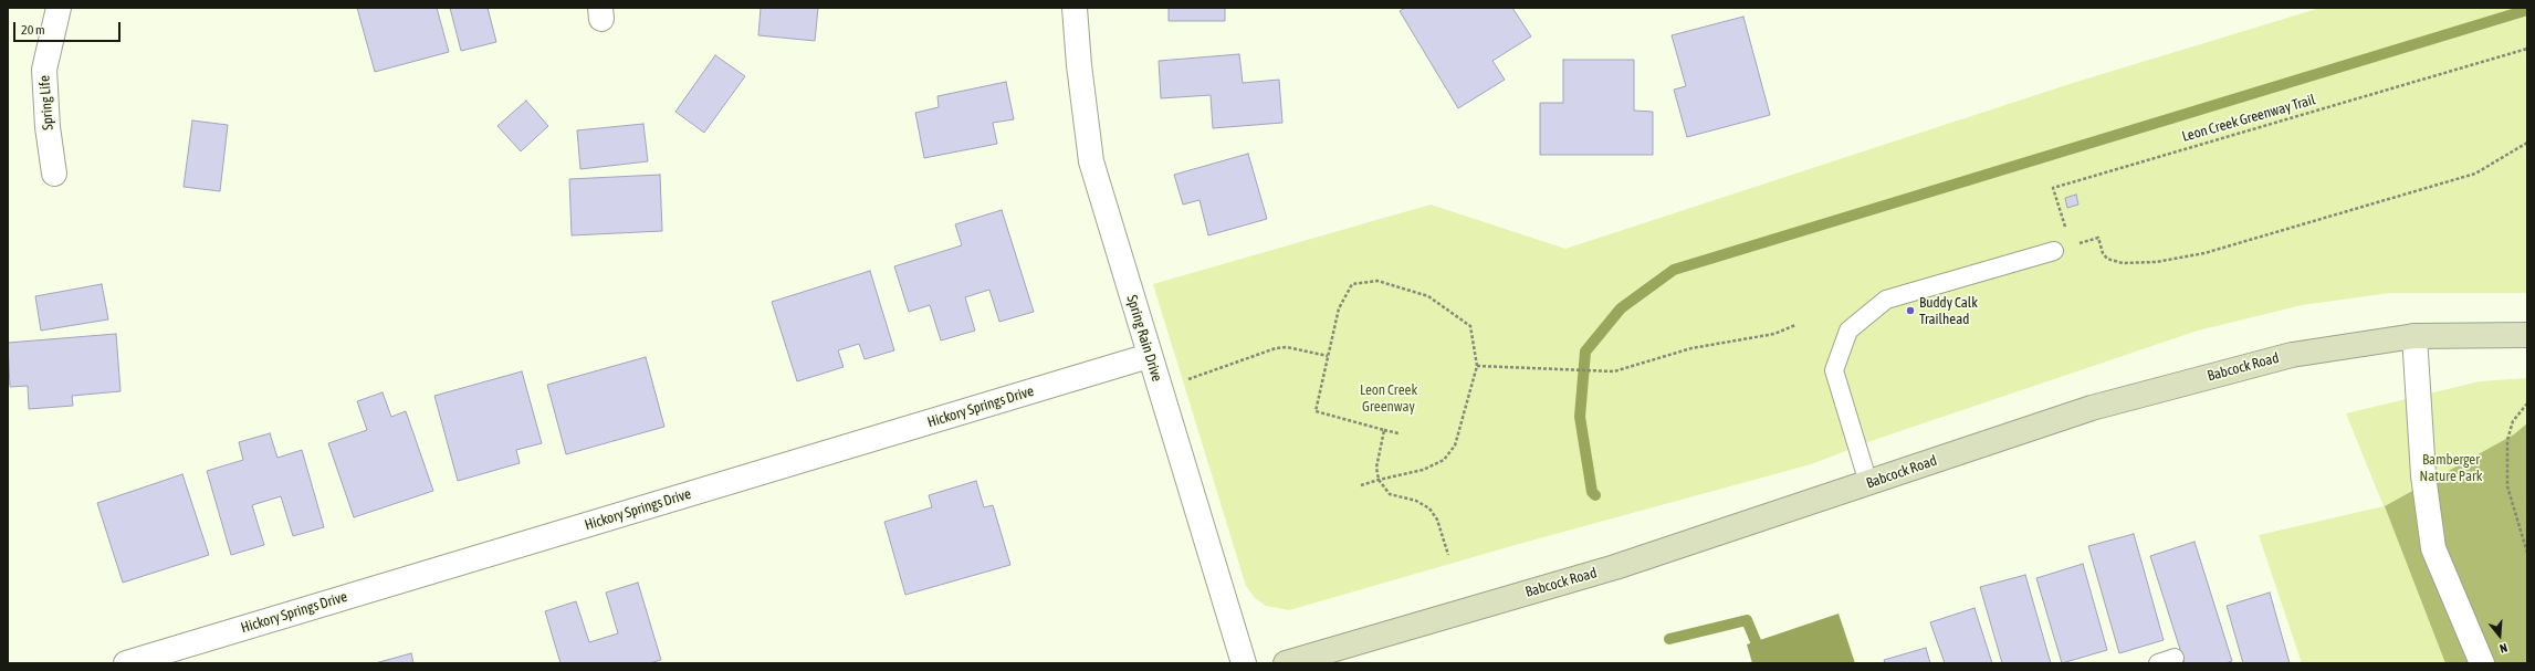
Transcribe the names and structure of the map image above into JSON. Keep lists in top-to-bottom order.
{
  "streets": {
    "main road": ["Babcock Road"],
    "street": ["Spring Life", "Spring Rain Drive", "Hickory Springs Drive"],
    "path": ["Leon Creek Greenway Trail"]
  },
  "crossings": [
    ["Spring Rain Drive", "Hickory Springs Drive"]
  ],
  "parks": ["Leon Creek Greenway", "Bamberger Nature Park"],
  "places": ["Buddy Calk Trailhead"],
  "scale_bar": "20 m",
  "north": "bottom"
}
